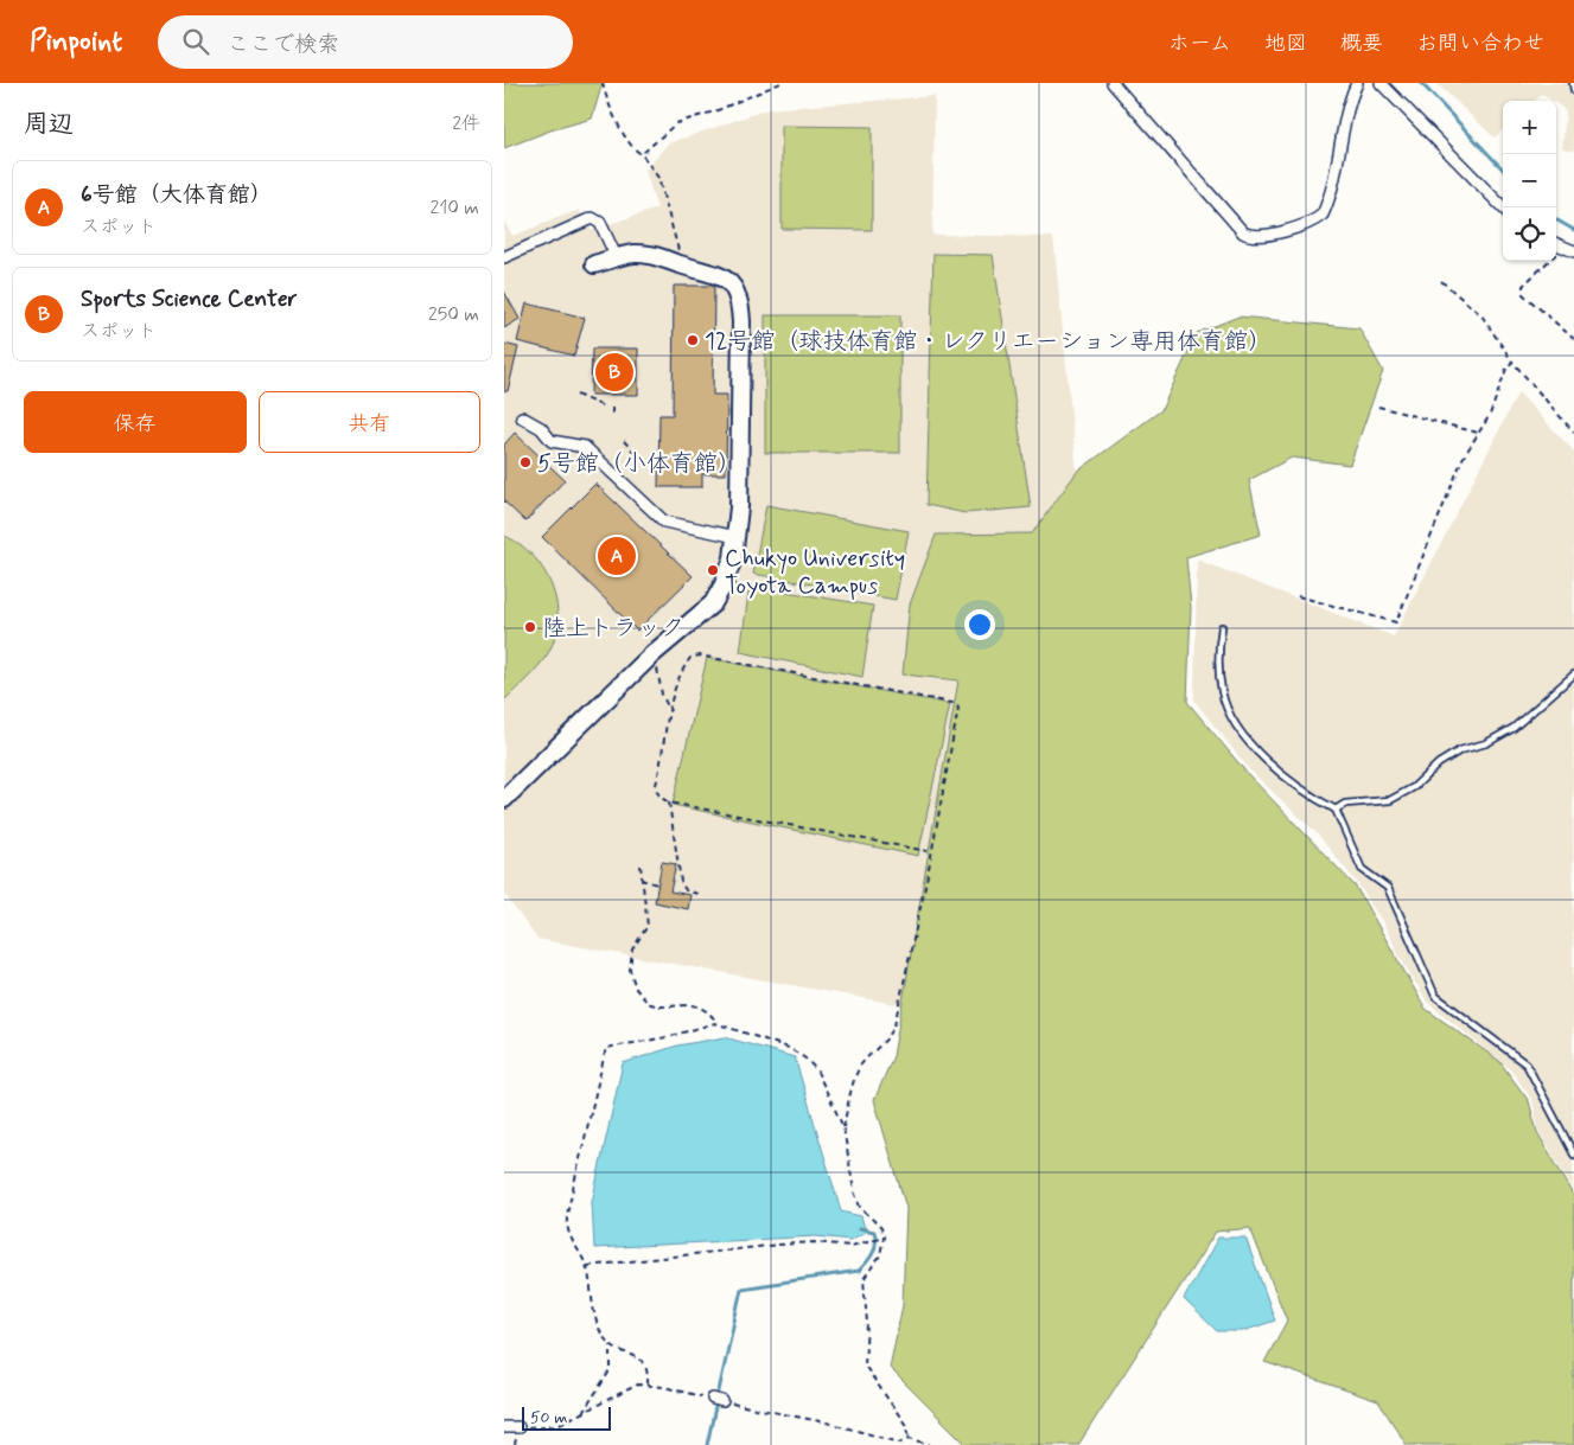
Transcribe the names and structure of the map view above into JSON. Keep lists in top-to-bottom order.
{
  "places": [
    "12号館（球技体育館・レクリエーション専用体育館）",
    "5号館（小体育館）",
    "Chukyo University Toyota Campus",
    "陸上トラック"
  ],
  "scale_bar": "50 m",
  "page": {
    "header": "Pinpoint",
    "search": "ここで検索",
    "nav": [
      "ホーム",
      "地図",
      "概要",
      "お問い合わせ"
    ],
    "heading": ["周辺", "2件"],
    "map_buttons": ["+", "−"],
    "list": [
      {
        "mark": "A",
        "name": "6号館（大体育館）",
        "note": "スポット",
        "value": "210 m"
      },
      {
        "mark": "B",
        "name": "Sports Science Center",
        "note": "スポット",
        "value": "250 m"
      }
    ],
    "pins": ["B", "A"],
    "buttons": ["保存", "共有"],
    "scale": "50 m"
  }
}
